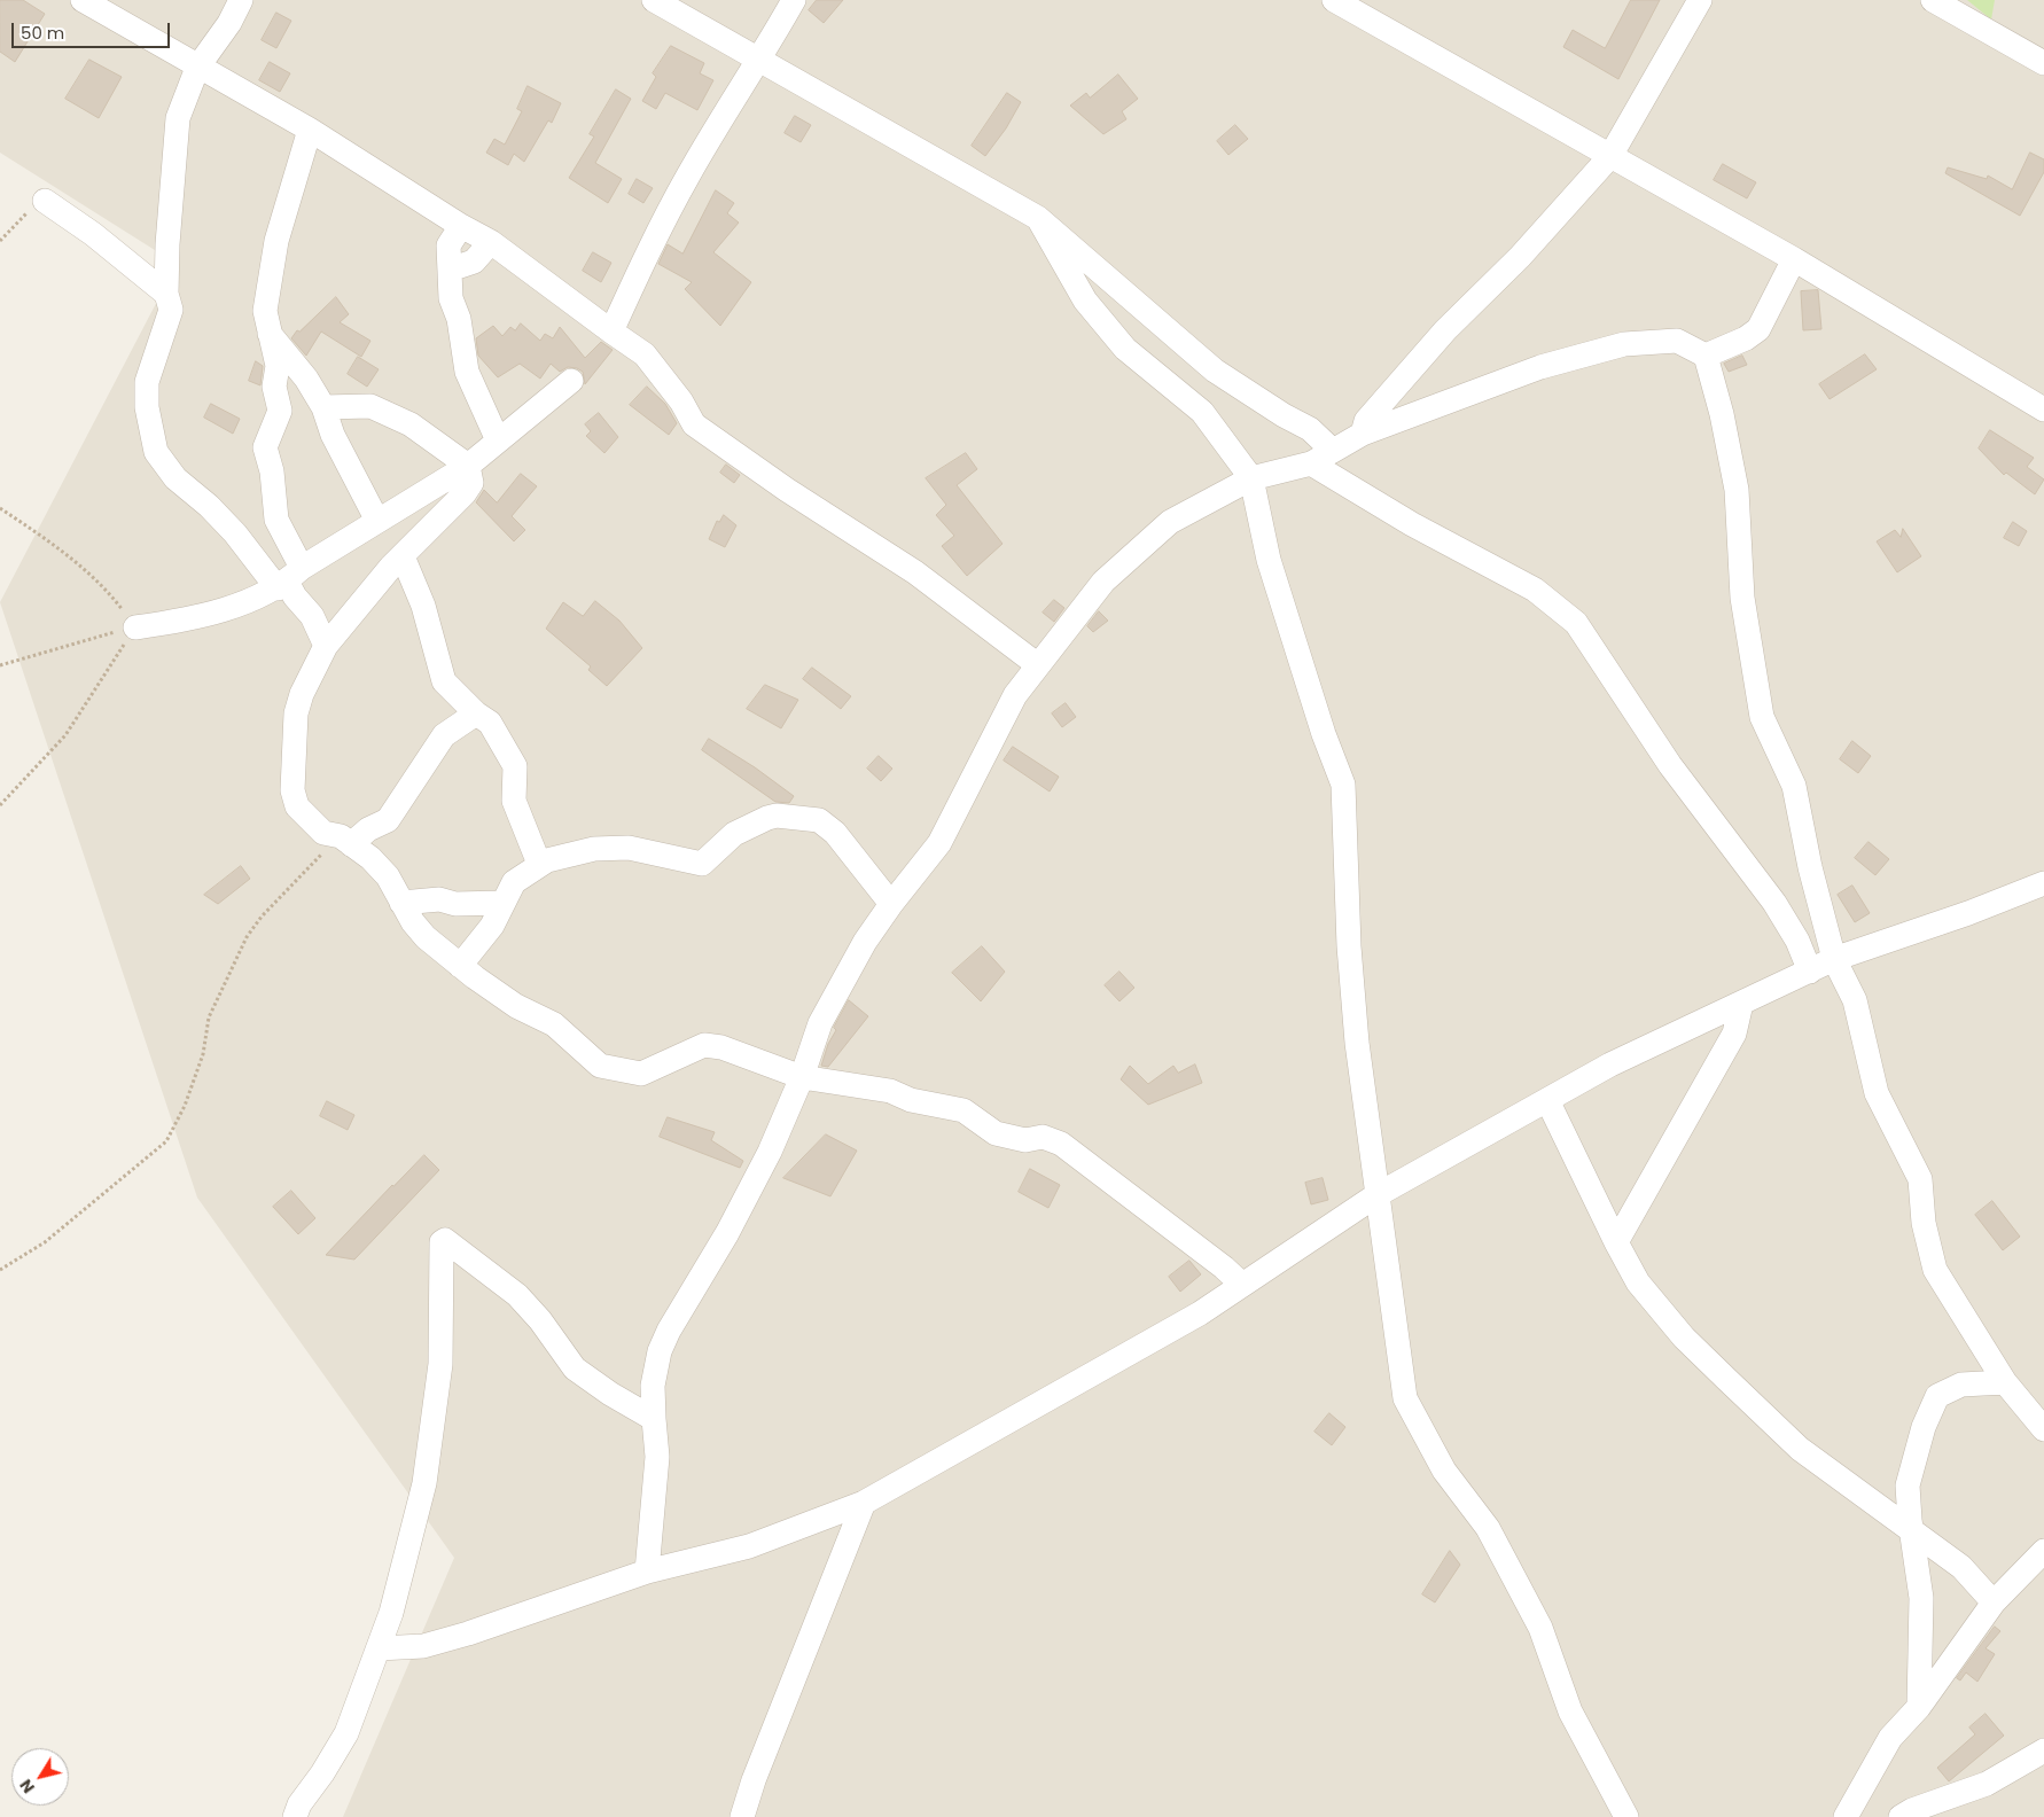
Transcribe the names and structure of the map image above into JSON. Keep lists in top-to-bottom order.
{
  "scale_bar": "50 m",
  "north": "bottom left"
}
